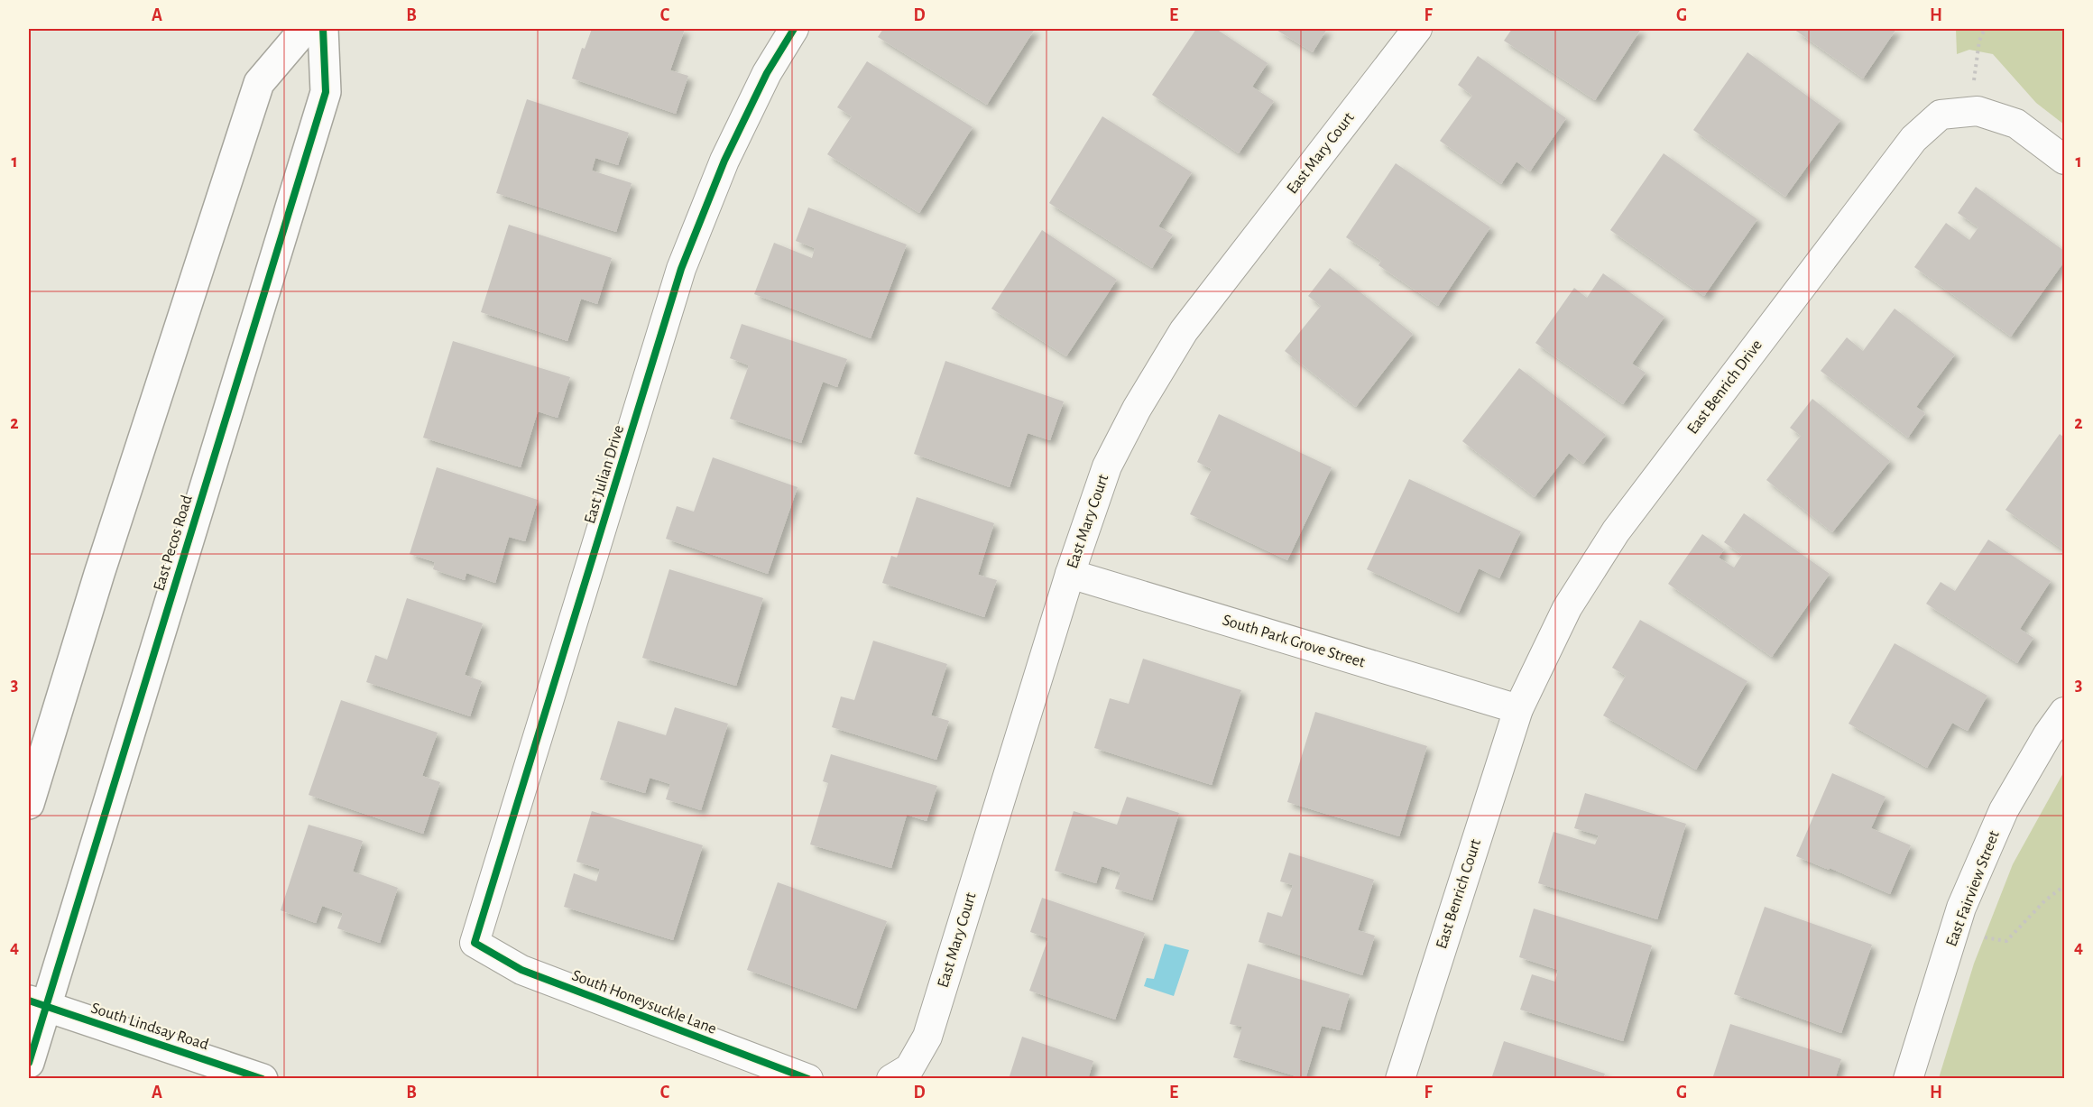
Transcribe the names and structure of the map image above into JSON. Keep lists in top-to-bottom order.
{
  "streets": {
    "main road": ["East Pecos Road", "South Lindsay Road"],
    "street": [
      "East Mary Court",
      "East Benrich Drive",
      "East Julian Drive",
      "South Park Grove Street",
      "East Fairview Street",
      "East Benrich Court",
      "South Honeysuckle Lane"
    ]
  },
  "crossings": [
    ["East Mary Court", "South Park Grove Street"],
    ["East Benrich Drive", "South Park Grove Street"],
    ["East Benrich Drive", "East Benrich Court"],
    ["East Julian Drive", "South Honeysuckle Lane"],
    ["East Pecos Road", "South Lindsay Road"],
    ["South Park Grove Street", "East Benrich Court"]
  ],
  "grid": {
    "columns": [
      "A",
      "B",
      "C",
      "D",
      "E",
      "F",
      "G",
      "H"
    ],
    "rows": [
      "1",
      "2",
      "3",
      "4"
    ]
  }
}
